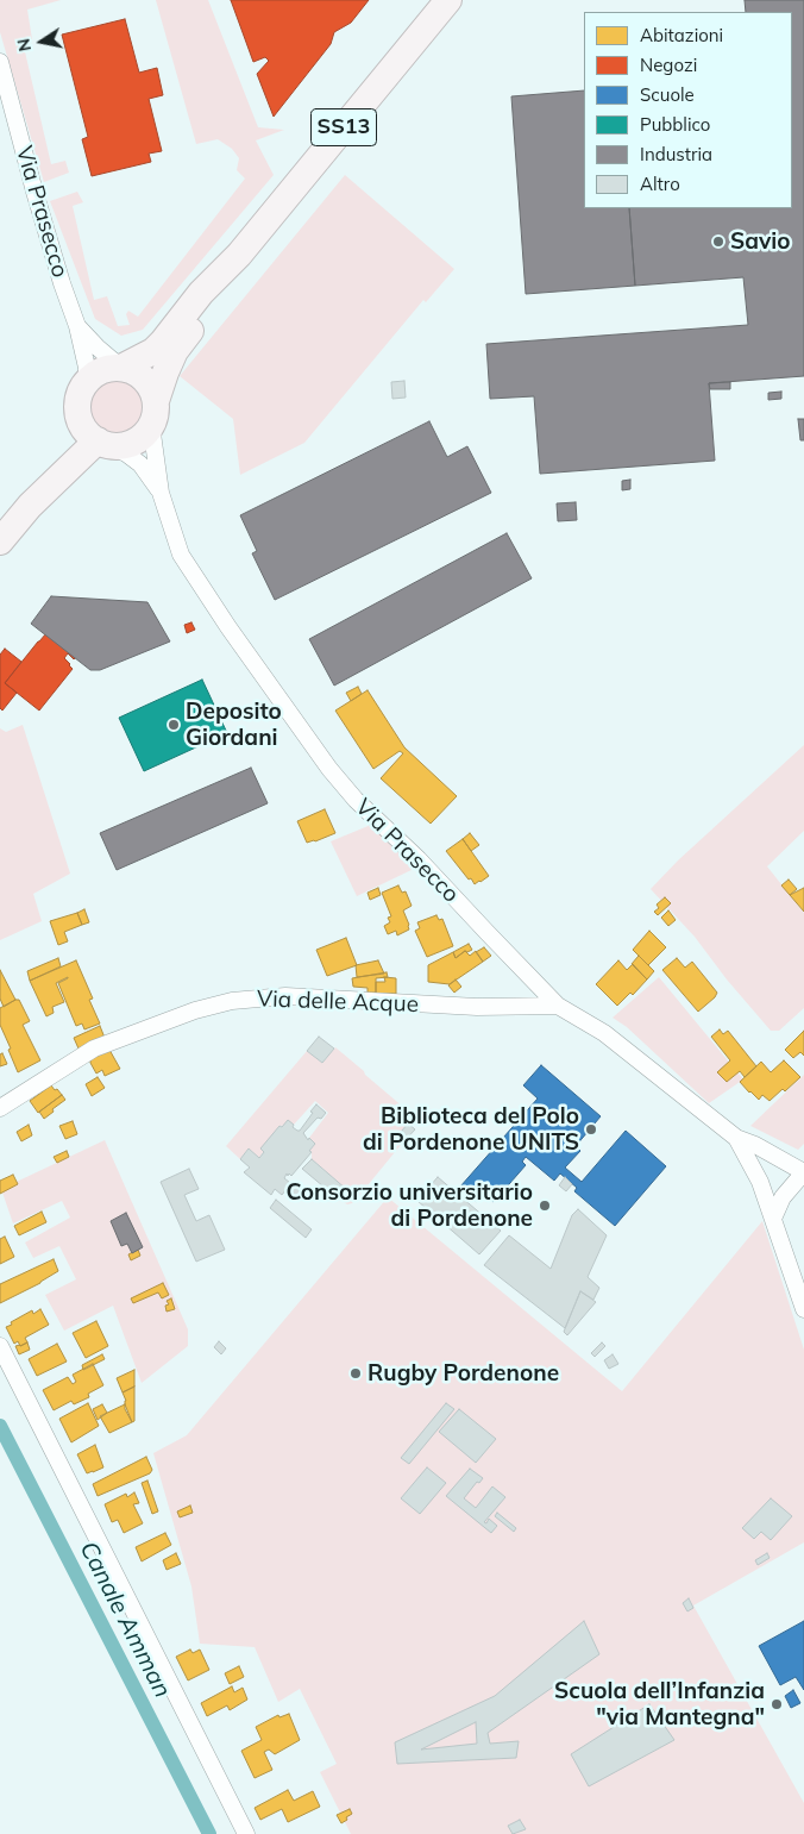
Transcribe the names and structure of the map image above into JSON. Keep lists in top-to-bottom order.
{
  "streets": {
    "main road": ["SS13"],
    "street": ["Via Prasecco", "Via delle Acque"]
  },
  "crossings": [
    ["SS13", "Via Prasecco"],
    ["Via Prasecco", "Via delle Acque"]
  ],
  "water": ["Canale Amman"],
  "places": [
    "Savio",
    "Deposito Giordani",
    "Biblioteca del Polo di Pordenone UNITS",
    "Consorzio universitario di Pordenone",
    "Rugby Pordenone",
    "Scuola dell’Infanzia \"via Mantegna\""
  ],
  "legend": [
    "Abitazioni",
    "Negozi",
    "Scuole",
    "Pubblico",
    "Industria",
    "Altro"
  ],
  "north": "left"
}
